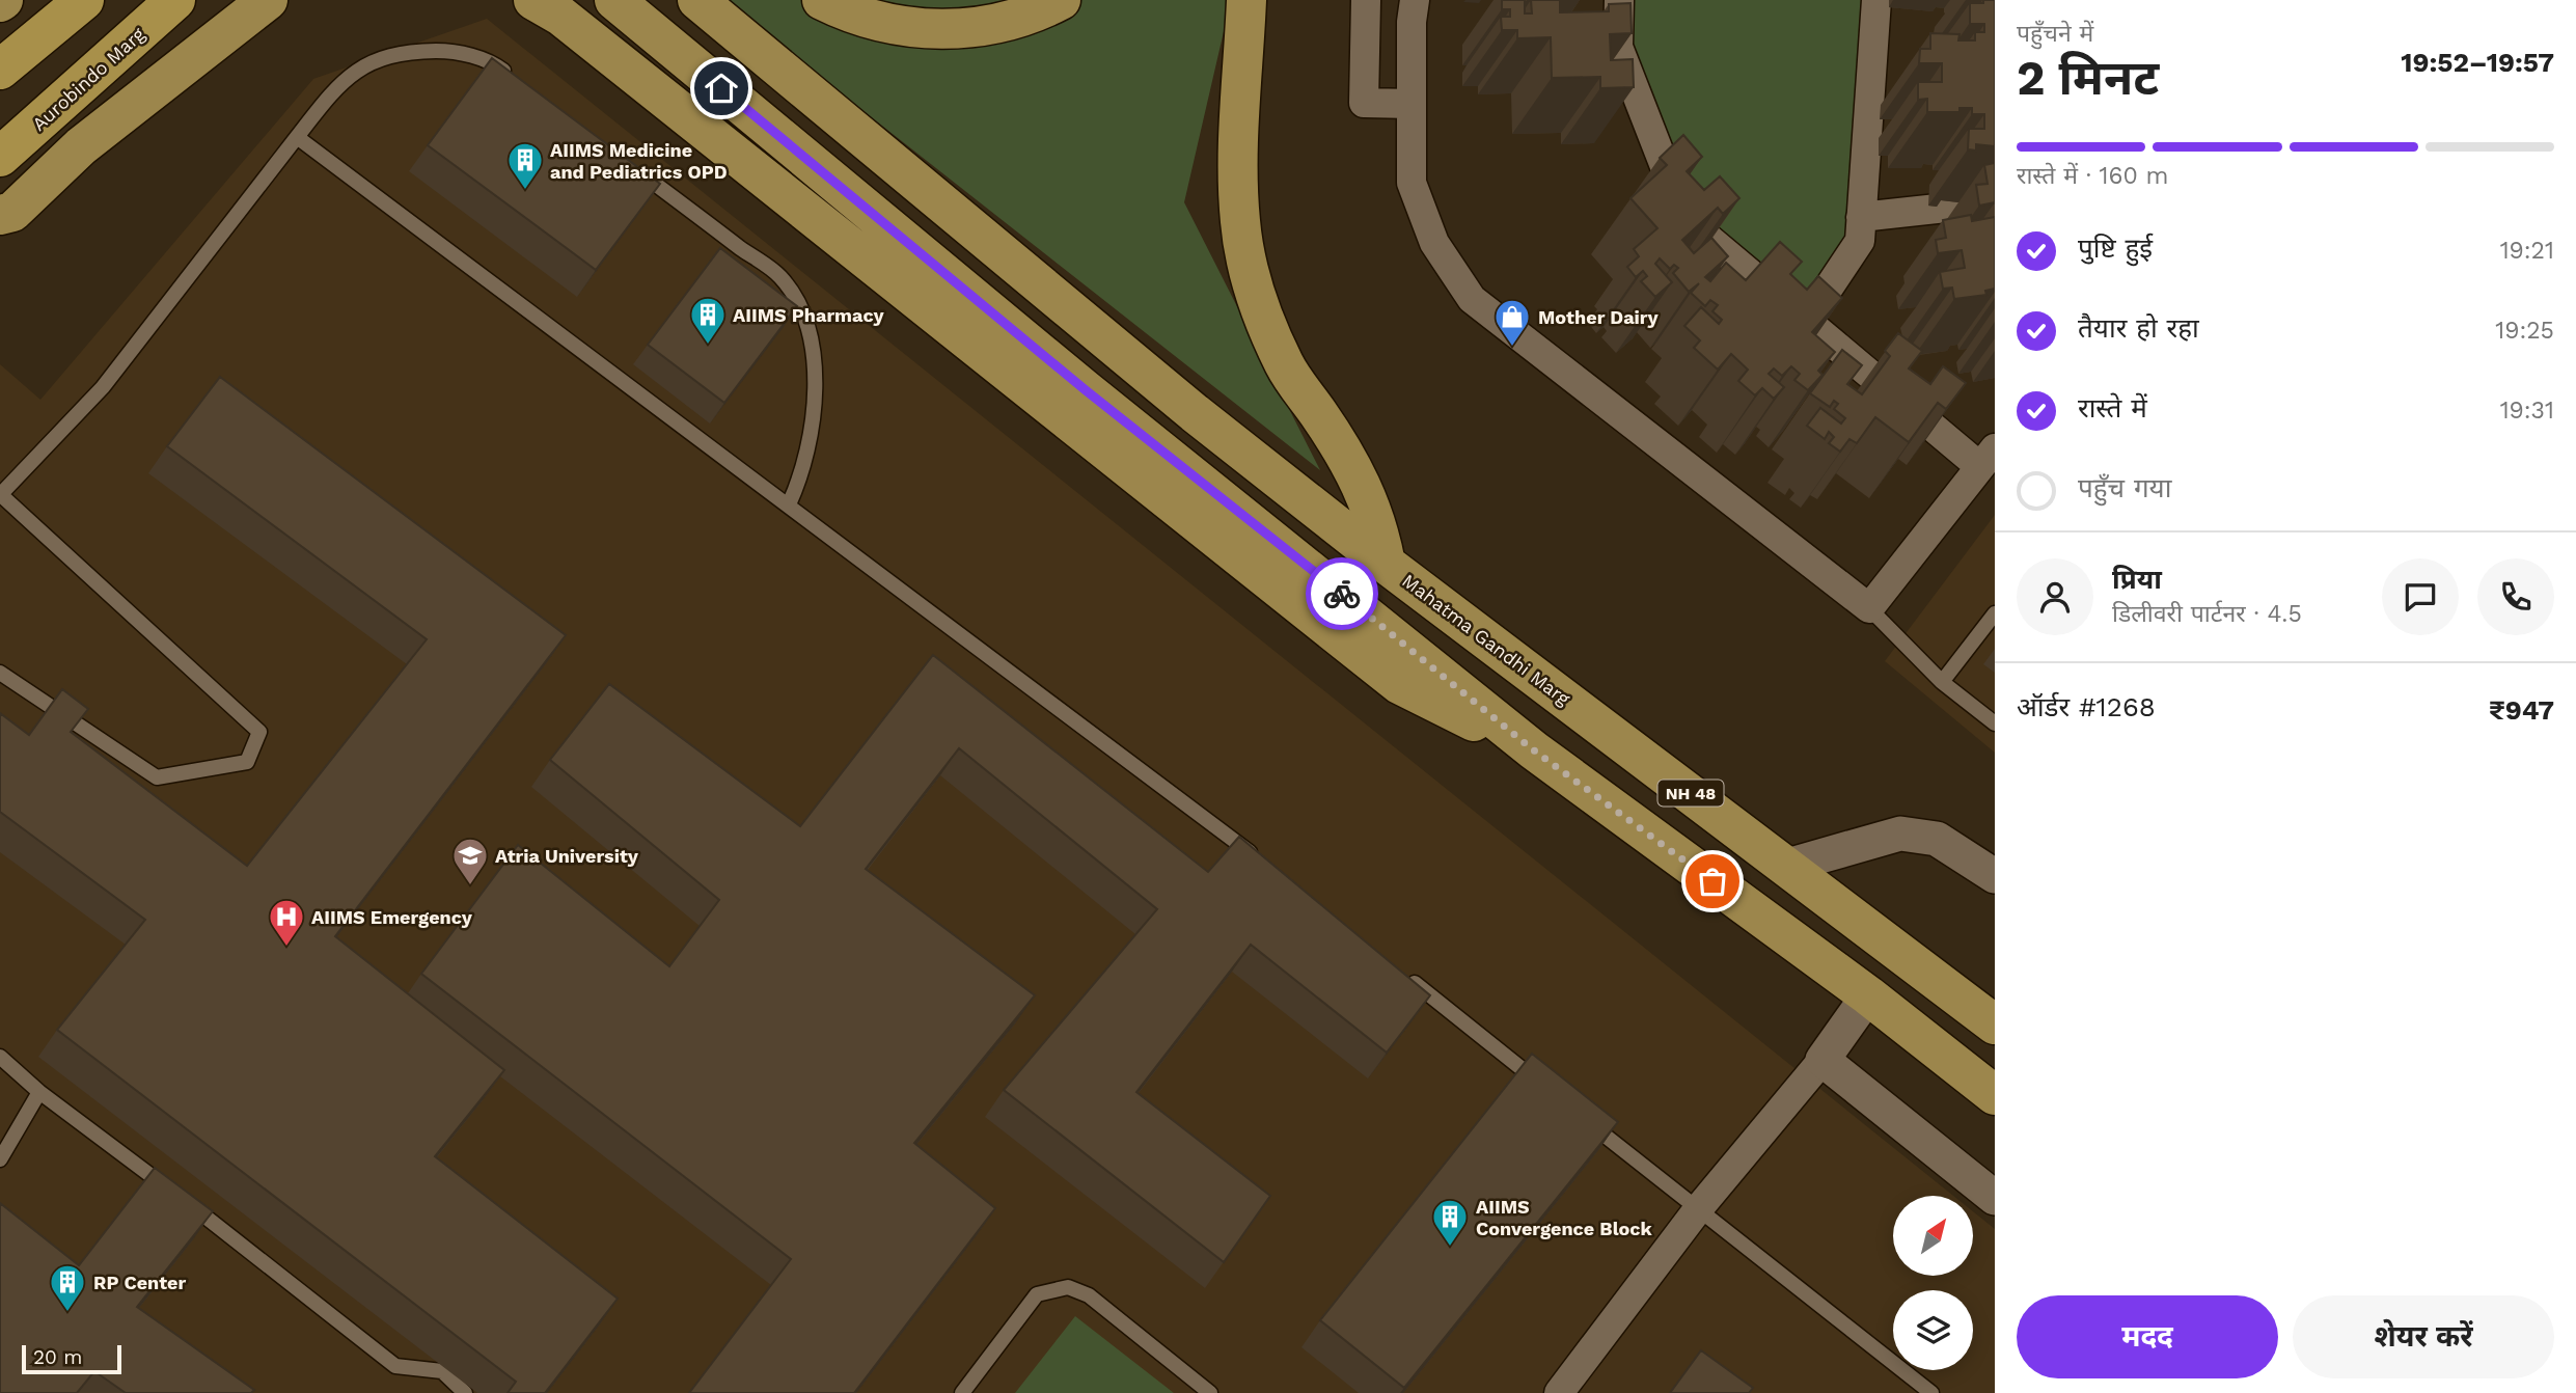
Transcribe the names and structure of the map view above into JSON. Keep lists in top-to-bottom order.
{
  "streets": {
    "highway": ["Aurobindo Marg"],
    "main road": ["Mahatma Gandhi Marg", "NH 48"]
  },
  "places": {
    "building": [
      "AIIMS Medicine and Pediatrics OPD",
      "AIIMS Pharmacy",
      "AIIMS Convergence Block",
      "RP Center"
    ],
    "shop": ["Mother Dairy"],
    "school or university": ["Atria University"],
    "hospital": ["AIIMS Emergency"]
  },
  "scale_bar": "20 m",
  "north": "top right",
  "page": {
    "heading": ["2 मिनट", "पहुँचने में", "19:52–19:57"],
    "panel": [
      "प्रिया",
      "डिलीवरी पार्टनर · 4.5",
      "ऑर्डर #1268",
      "₹947"
    ],
    "bar": "रास्ते में · 160 m",
    "list": [
      ["पुष्टि हुई", "19:21"],
      ["तैयार हो रहा", "19:25"],
      ["रास्ते में", "19:31"],
      "पहुँच गया"
    ],
    "buttons": ["मदद", "शेयर करें"],
    "scale": "20 m"
  }
}
